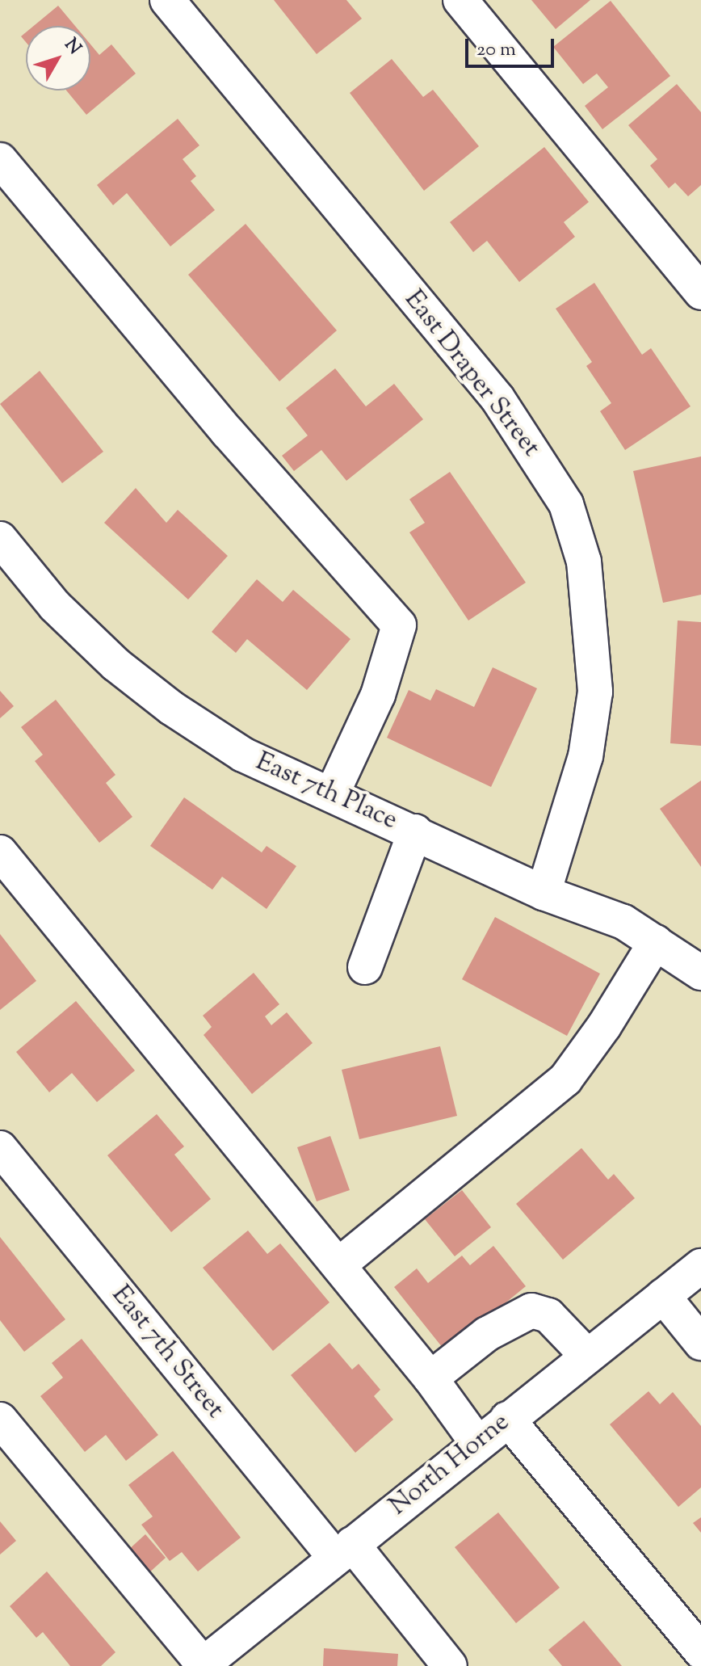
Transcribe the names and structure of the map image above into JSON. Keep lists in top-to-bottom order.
{
  "streets": {
    "street": [
      "East Draper Street",
      "East 7th Place",
      "East 7th Street",
      "North Horne"
    ]
  },
  "crossings": [
    ["East Draper Street", "East 7th Place"],
    ["East 7th Street", "North Horne"]
  ],
  "scale_bar": "20 m",
  "north": "top right"
}
